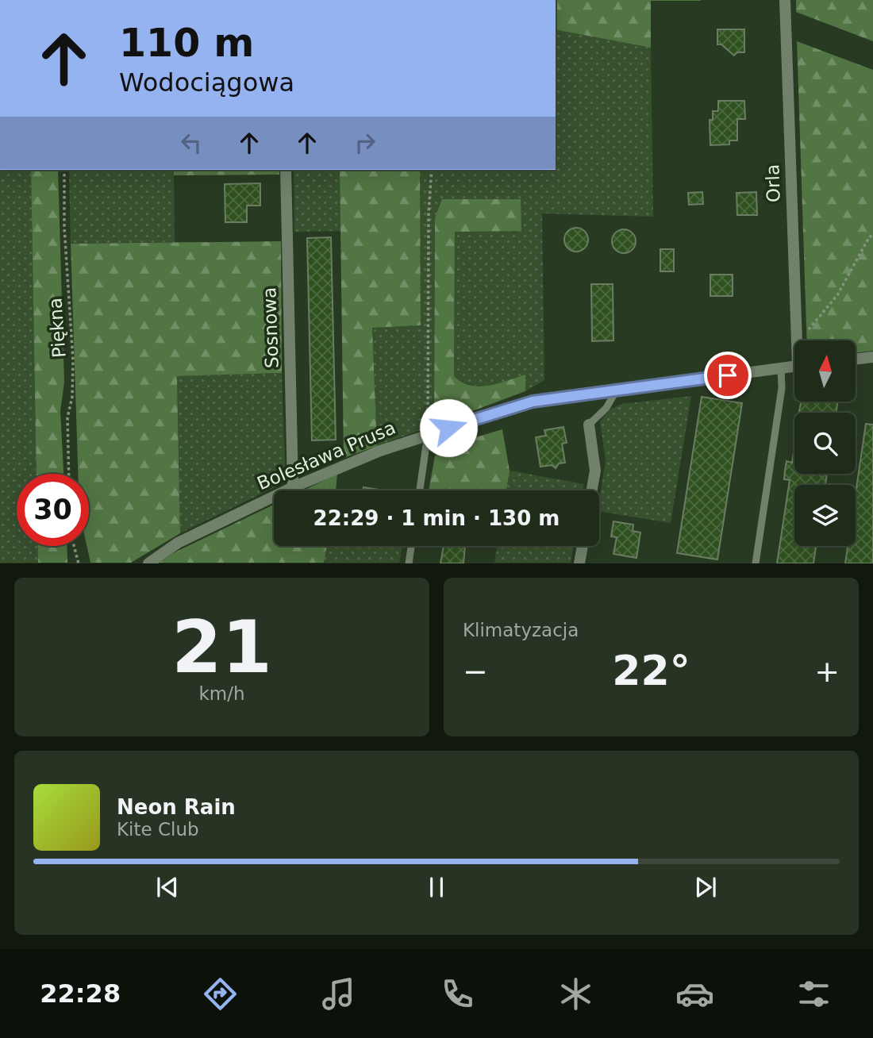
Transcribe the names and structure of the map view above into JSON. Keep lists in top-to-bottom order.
{
  "streets": {
    "street": ["Orla", "Sosnowa", "Bolesława Prusa"],
    "path": ["Piękna"]
  },
  "crossings": [
    ["Sosnowa", "Bolesława Prusa"]
  ],
  "north": "top",
  "page": {
    "turn": ["110 m", "Wodociągowa"],
    "limit": "30",
    "trip": "22:29 · 1 min · 130 m",
    "tile": [
      ["21", "km/h"],
      "Klimatyzacja"
    ],
    "heat": ["−", "22°", "+"],
    "song": ["Neon Rain", "Kite Club"],
    "tabs": "22:28"
  }
}
